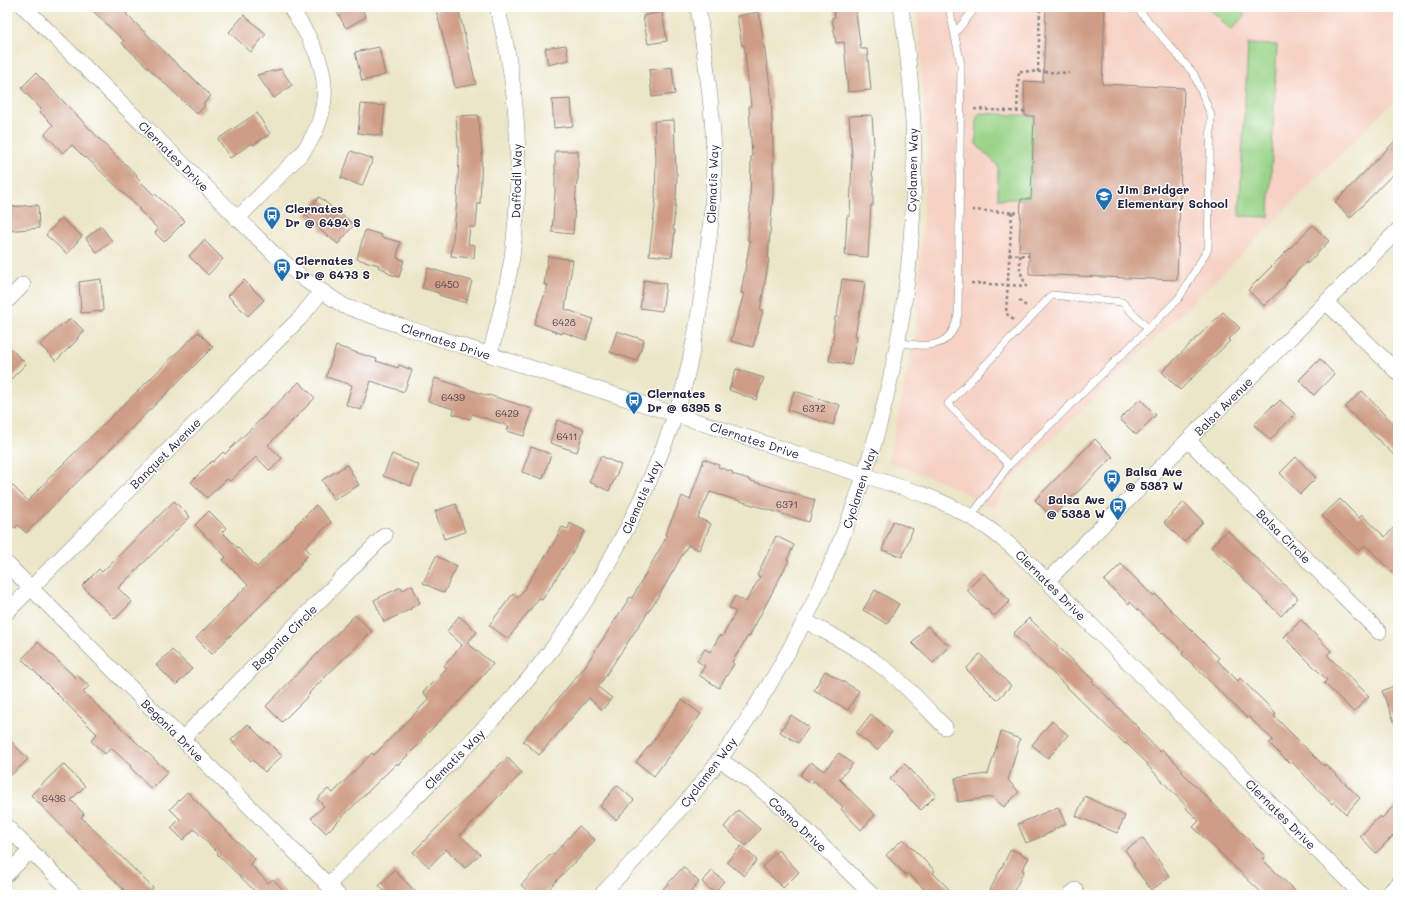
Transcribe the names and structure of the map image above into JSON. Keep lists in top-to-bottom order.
{
  "streets": {
    "street": [
      "Clernates Drive",
      "Cyclamen Way",
      "Daffodil Way",
      "Clematis Way",
      "Balsa Avenue",
      "Banquet Avenue",
      "Balsa Circle",
      "Begonia Circle",
      "Begonia Drive",
      "Cosmo Drive"
    ]
  },
  "crossings": [
    ["Clernates Drive", "Cyclamen Way"],
    ["Clernates Drive", "Daffodil Way"],
    ["Clernates Drive", "Clematis Way"],
    ["Clernates Drive", "Balsa Avenue"],
    ["Clernates Drive", "Banquet Avenue"],
    ["Cyclamen Way", "Cosmo Drive"],
    ["Clematis Way", "Begonia Drive"],
    ["Balsa Avenue", "Balsa Circle"],
    ["Banquet Avenue", "Begonia Drive"],
    ["Begonia Circle", "Begonia Drive"]
  ],
  "places": {
    "school or university": ["Jim Bridger Elementary School"],
    "bus stop": [
      "Clernates Dr @ 6494 S",
      "Clernates Dr @ 6473 S",
      "Clernates Dr @ 6395 S",
      "Balsa Ave @ 5387 W",
      "Balsa Ave @ 5388 W"
    ]
  },
  "house_numbers": [
    "6450",
    "6428",
    "6439",
    "6372",
    "6429",
    "6411",
    "6371",
    "6436"
  ]
}
